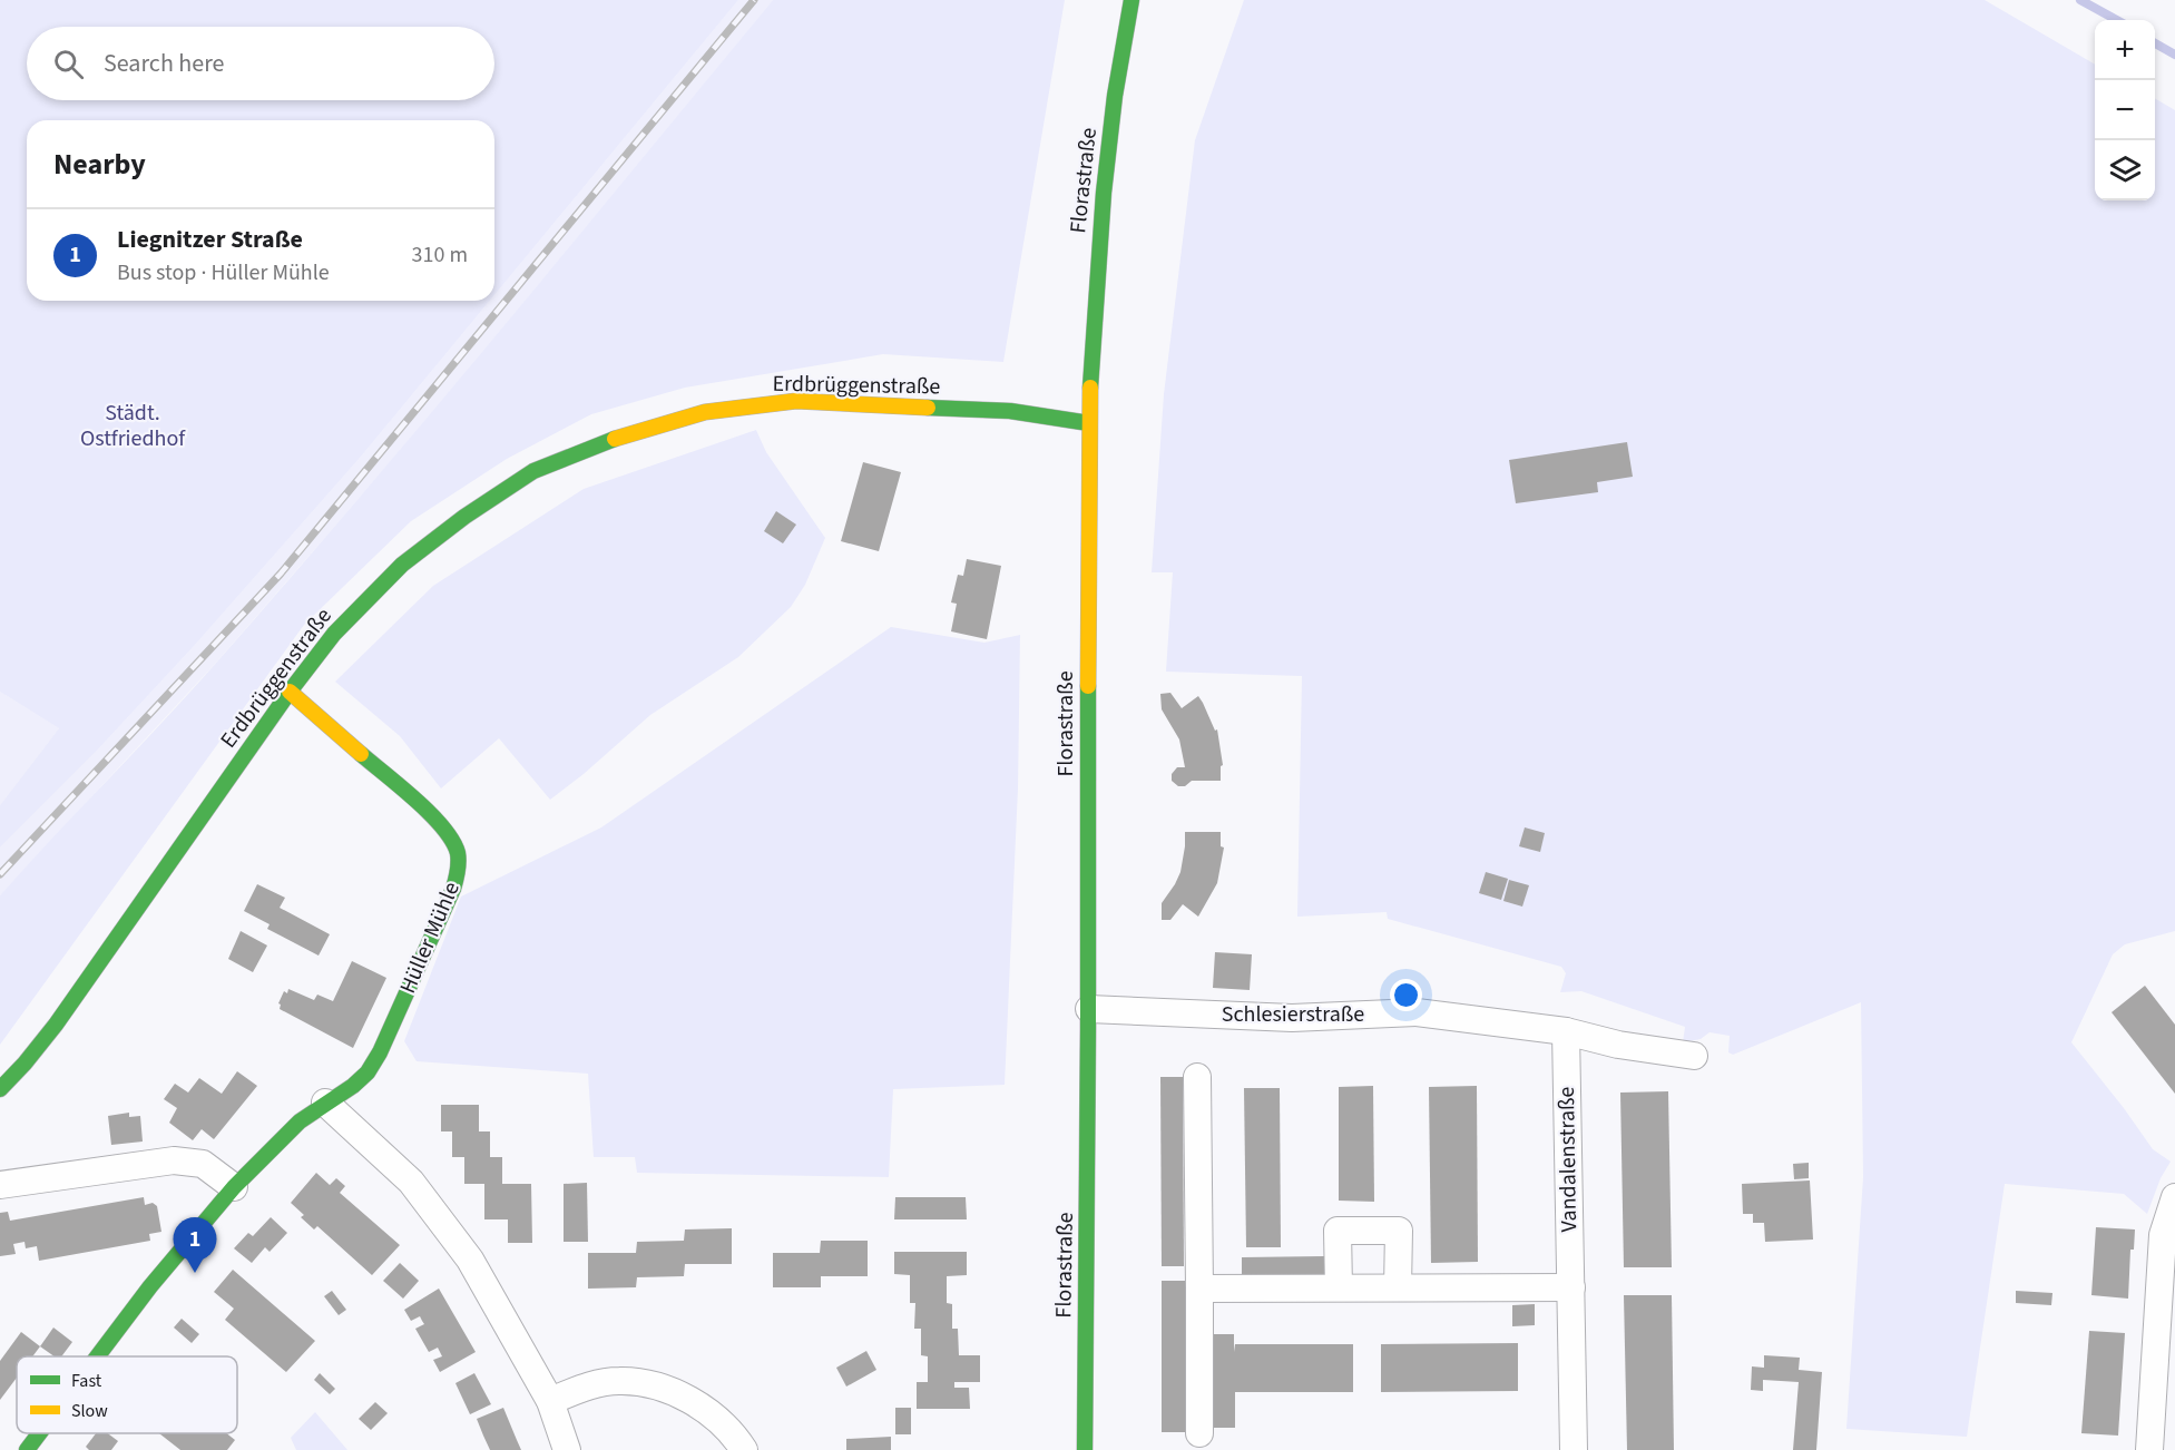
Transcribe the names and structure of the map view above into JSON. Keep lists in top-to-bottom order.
{
  "streets": {
    "street": [
      "Florastraße",
      "Erdbrüggenstraße",
      "Hüller Mühle",
      "Schlesierstraße",
      "Vandalenstraße"
    ]
  },
  "crossings": [
    ["Florastraße", "Erdbrüggenstraße"],
    ["Florastraße", "Schlesierstraße"],
    ["Erdbrüggenstraße", "Hüller Mühle"],
    ["Schlesierstraße", "Vandalenstraße"]
  ],
  "parks": ["Städt. Ostfriedhof"],
  "legend": ["Fast", "Slow"],
  "page": {
    "map_buttons": ["+", "−"],
    "search": "Search here",
    "heading": "Nearby",
    "list": [
      {
        "mark": "1",
        "name": "Liegnitzer Straße",
        "note": "Bus stop · Hüller Mühle",
        "value": "310 m"
      }
    ],
    "pins": "1"
  }
}
